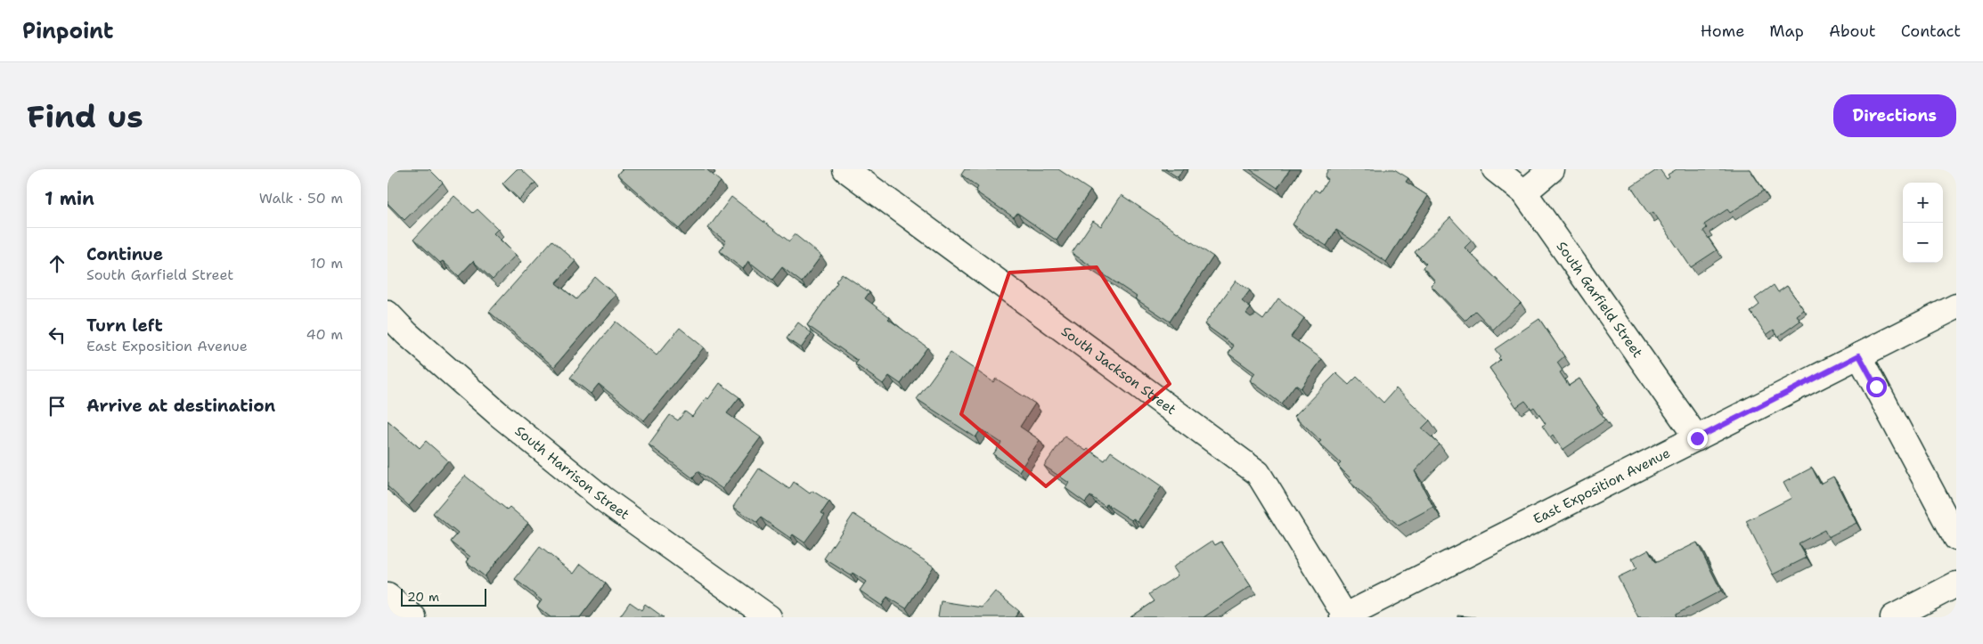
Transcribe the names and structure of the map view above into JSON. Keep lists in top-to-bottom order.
{
  "streets": {
    "street": [
      "South Garfield Street",
      "South Jackson Street",
      "South Harrison Street",
      "East Exposition Avenue"
    ]
  },
  "crossings": [
    ["South Garfield Street", "East Exposition Avenue"],
    ["South Jackson Street", "East Exposition Avenue"]
  ],
  "scale_bar": "20 m",
  "page": {
    "header": "Pinpoint",
    "nav": [
      "Home",
      "Map",
      "About",
      "Contact"
    ],
    "buttons": "Directions",
    "title": "Find us",
    "heading": ["1 min", "Walk · 50 m"],
    "map_buttons": ["+", "−"],
    "list": [
      ["Continue", "South Garfield Street", "10 m"],
      ["Turn left", "East Exposition Avenue", "40 m"],
      "Arrive at destination"
    ],
    "scale": "20 m"
  }
}
